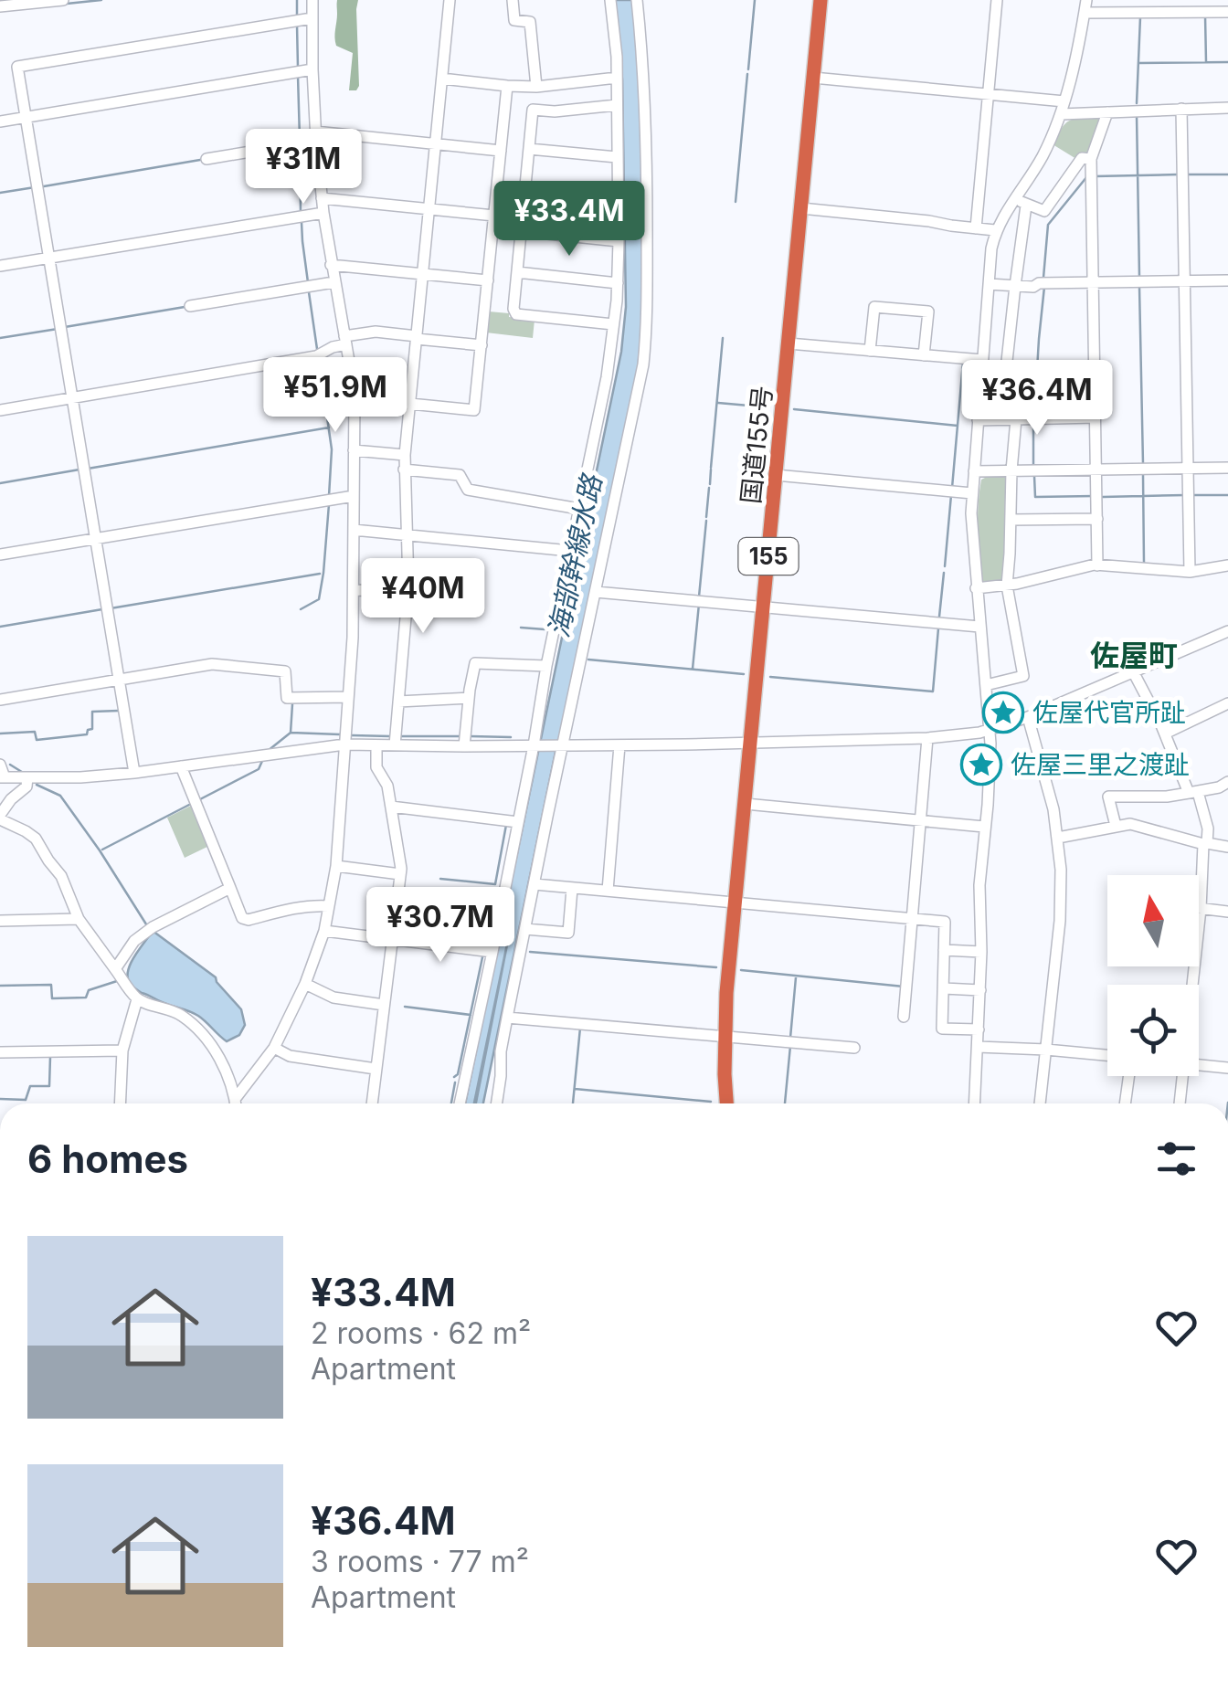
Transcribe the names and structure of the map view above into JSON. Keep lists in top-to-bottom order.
{
  "streets": {
    "highway": ["国道155号", "155"]
  },
  "districts": ["佐屋町"],
  "water": ["海部幹線水路"],
  "places": {
    "place": ["佐屋代官所趾", "佐屋三里之渡趾"]
  },
  "north": "top",
  "page": {
    "price": [
      "¥31M",
      "¥33.4M",
      "¥51.9M",
      "¥36.4M",
      "¥40M",
      "¥30.7M"
    ],
    "heading": "6 homes",
    "list": [
      {
        "name": "¥33.4M",
        "note": "2 rooms · 62 m² · Apartment"
      },
      {
        "name": "¥36.4M",
        "note": "3 rooms · 77 m² · Apartment"
      }
    ]
  }
}
